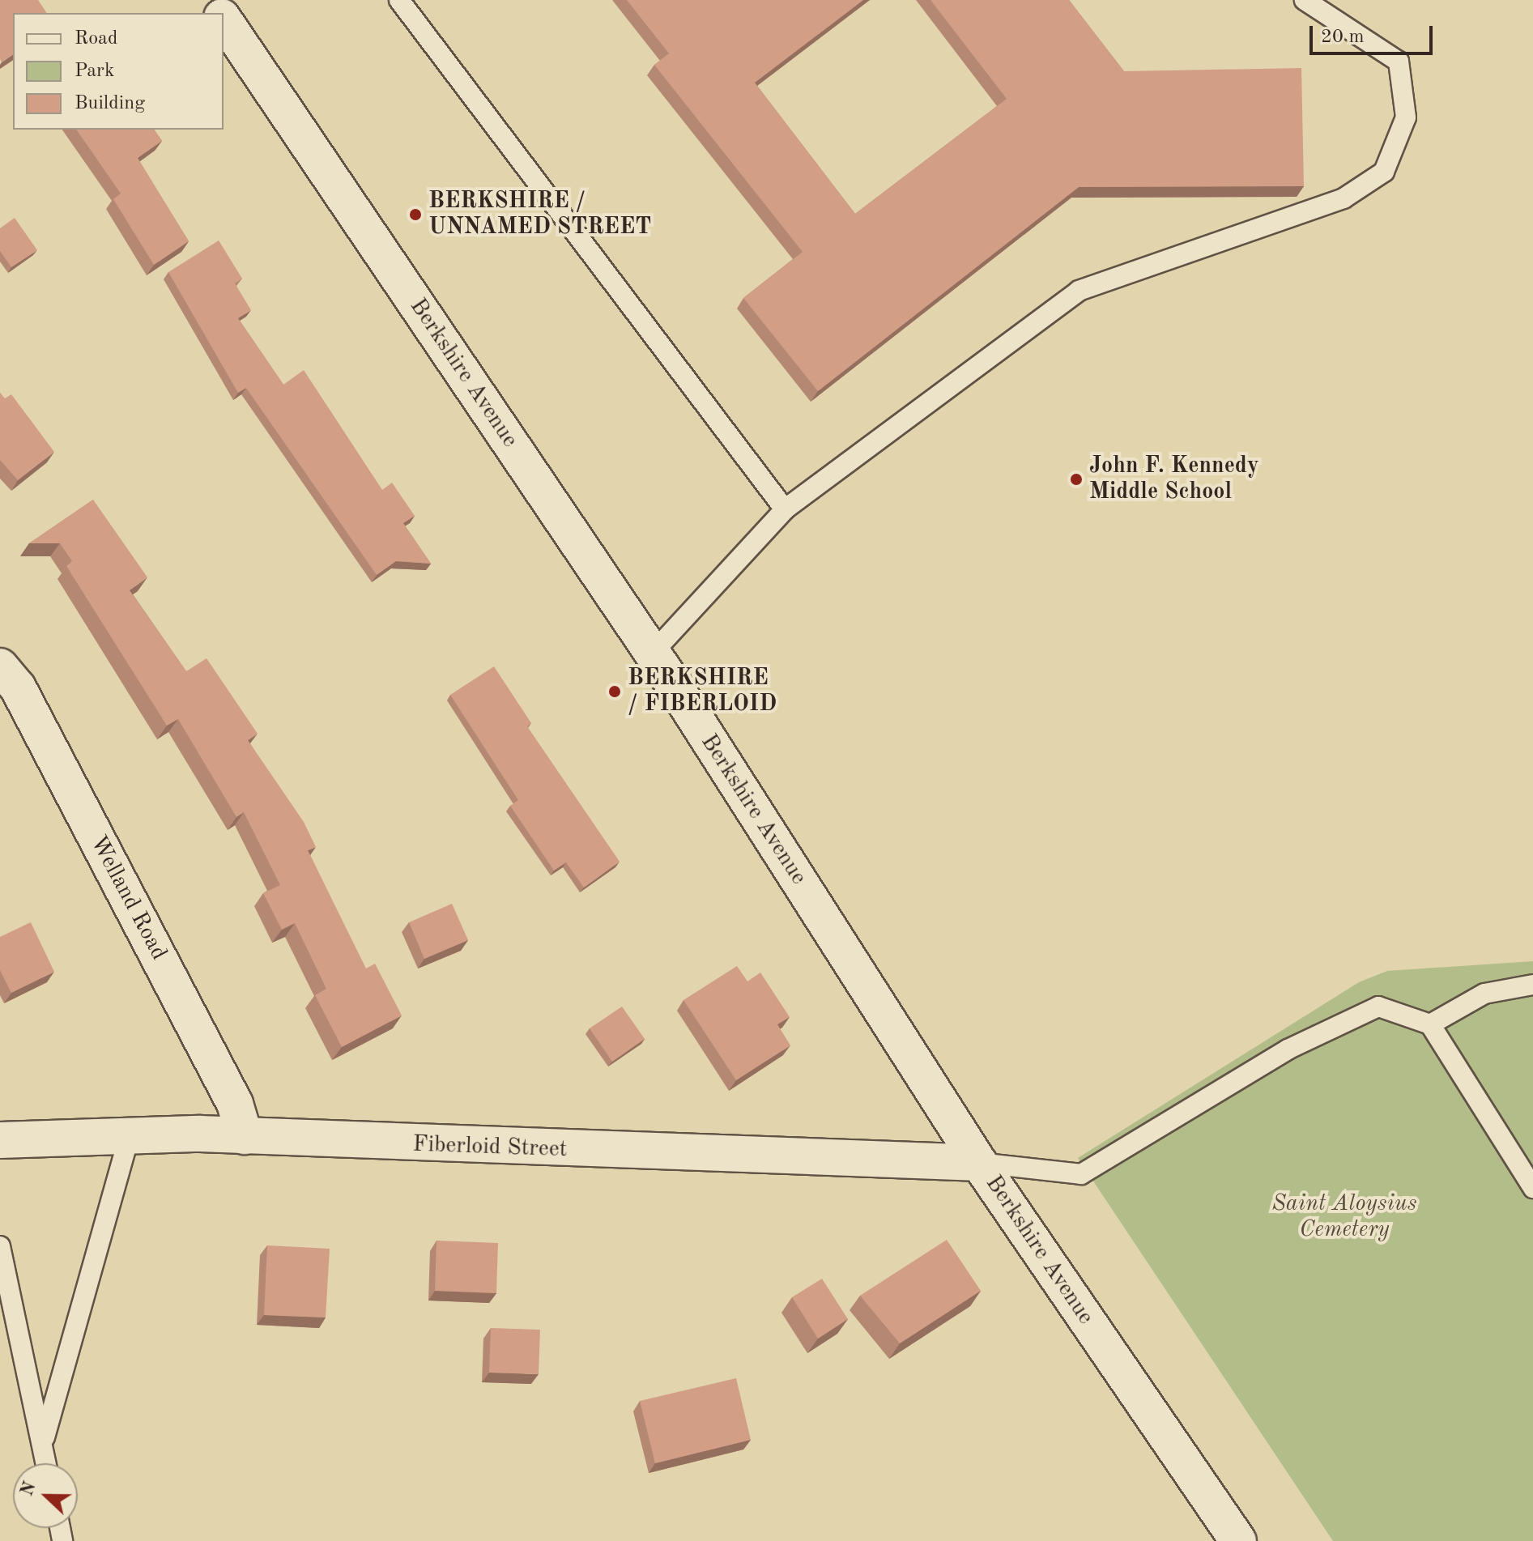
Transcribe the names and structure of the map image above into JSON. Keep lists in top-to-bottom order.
{
  "streets": {
    "main road": ["Berkshire Avenue", "Welland Road", "Fiberloid Street"]
  },
  "crossings": [
    ["Berkshire Avenue", "Fiberloid Street"],
    ["Welland Road", "Fiberloid Street"]
  ],
  "parks": ["Saint Aloysius Cemetery"],
  "places": ["BERKSHIRE / UNNAMED STREET", "John F. Kennedy Middle School", "BERKSHIRE / FIBERLOID"],
  "legend": ["Road", "Park", "Building"],
  "scale_bar": "20 m",
  "north": "left"
}
